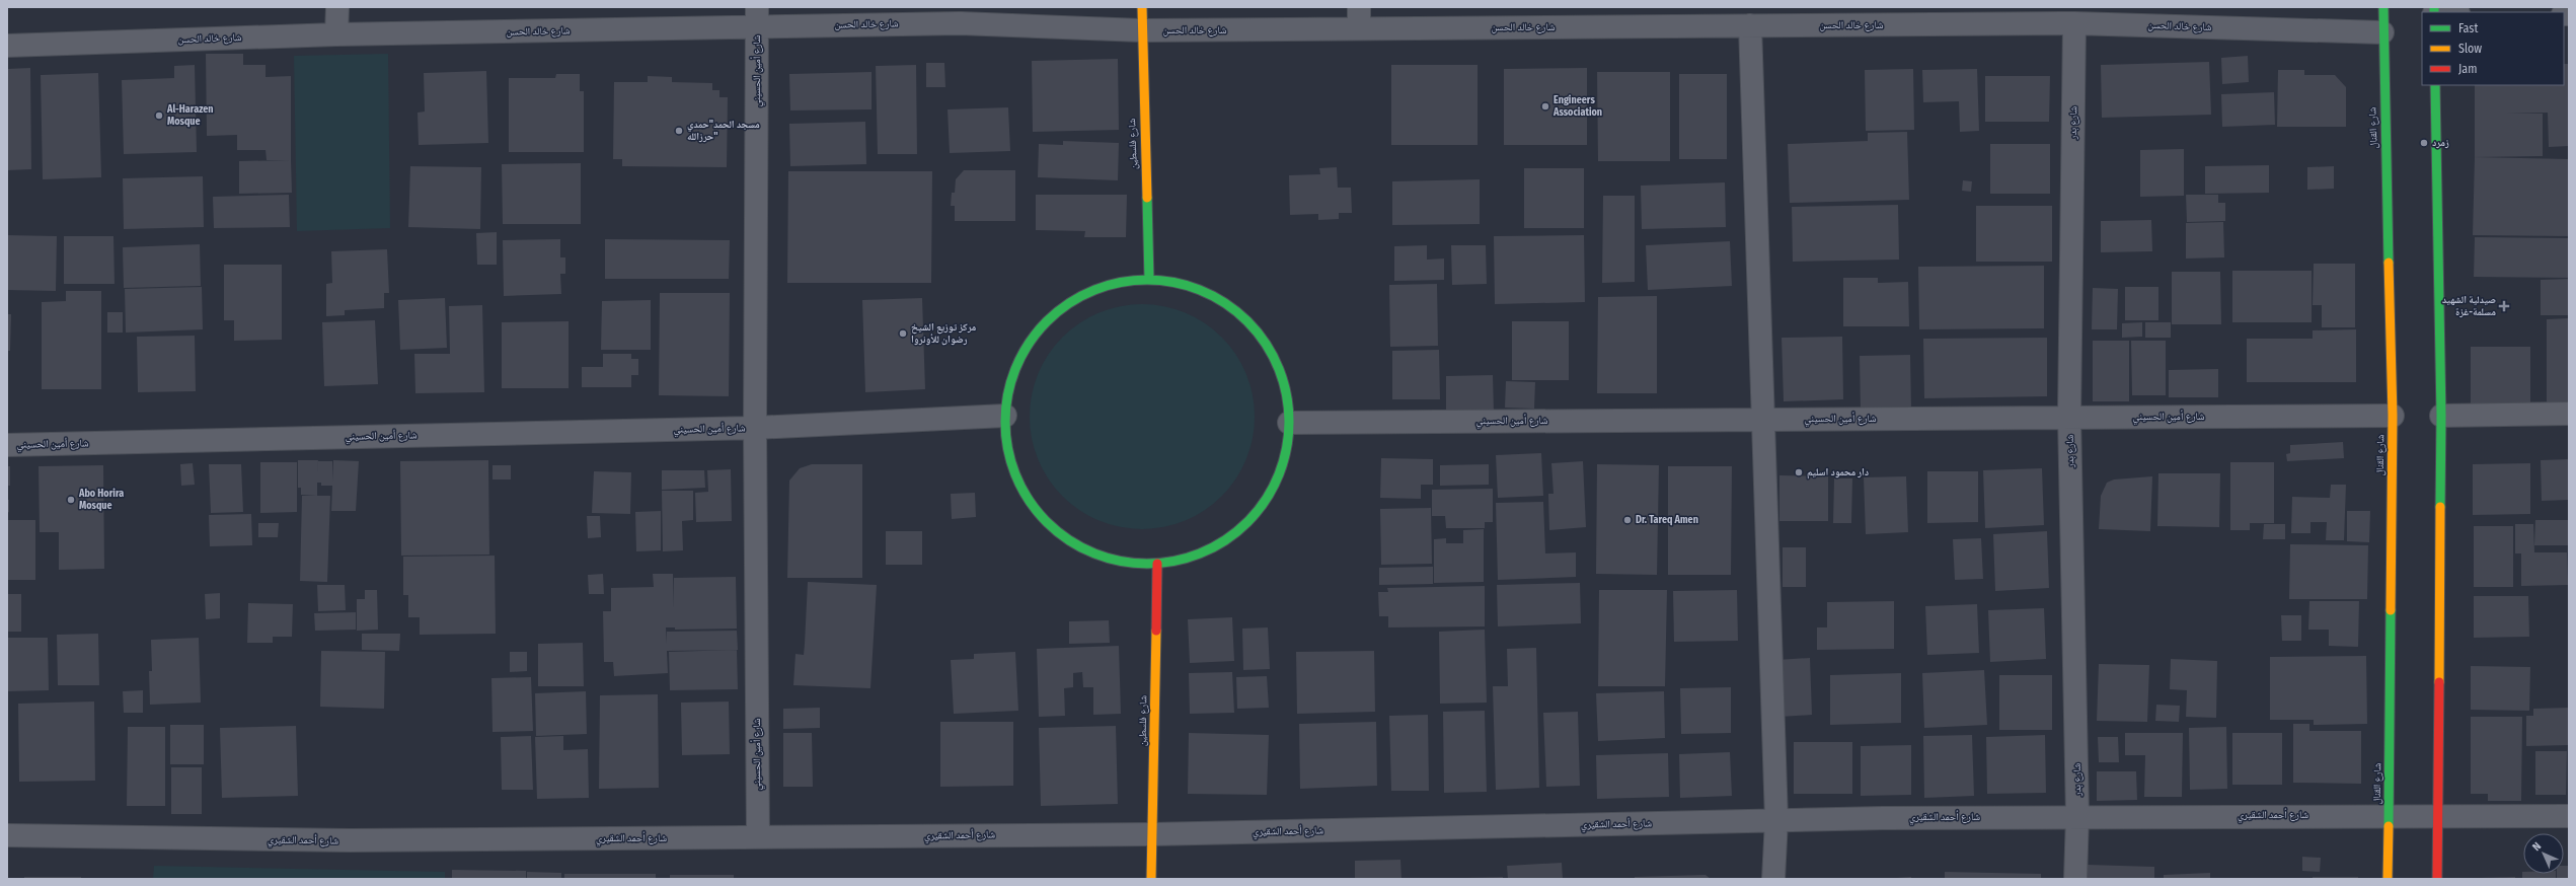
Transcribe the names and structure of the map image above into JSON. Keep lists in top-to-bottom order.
{
  "streets": {
    "main road": ["شارع القنال", "شارع فلسطين"],
    "street": [
      "شارع خالد الحسن",
      "شارع أمين الحسيني",
      "شارع بدر",
      "شارع أحمد الشقيري"
    ]
  },
  "crossings": [
    ["شارع خالد الحسن", "شارع أمين الحسيني"],
    ["شارع خالد الحسن", "شارع بدر"],
    ["شارع خالد الحسن", "شارع القنال"],
    ["شارع خالد الحسن", "شارع فلسطين"],
    ["شارع أمين الحسيني", "شارع بدر"],
    ["شارع أمين الحسيني", "شارع القنال"],
    ["شارع أمين الحسيني", "شارع أحمد الشقيري"],
    ["شارع بدر", "شارع أحمد الشقيري"],
    ["شارع القنال", "شارع أحمد الشقيري"],
    ["شارع فلسطين", "شارع أحمد الشقيري"]
  ],
  "places": {
    "other": [
      "Engineers Association",
      "Al-Harazen Mosque",
      "مسجد الحمد\"حمدي حرزالله\"",
      "زمرد",
      "مركز توزيع الشيخ رضوان للأونروا",
      "دار محمود اسليم",
      "Abo Horira Mosque",
      "Dr. Tareq Amen"
    ],
    "health": ["صيدلية الشهيد مسلمة-غزة"]
  },
  "legend": ["Fast", "Slow", "Jam"],
  "north": "top left"
}
